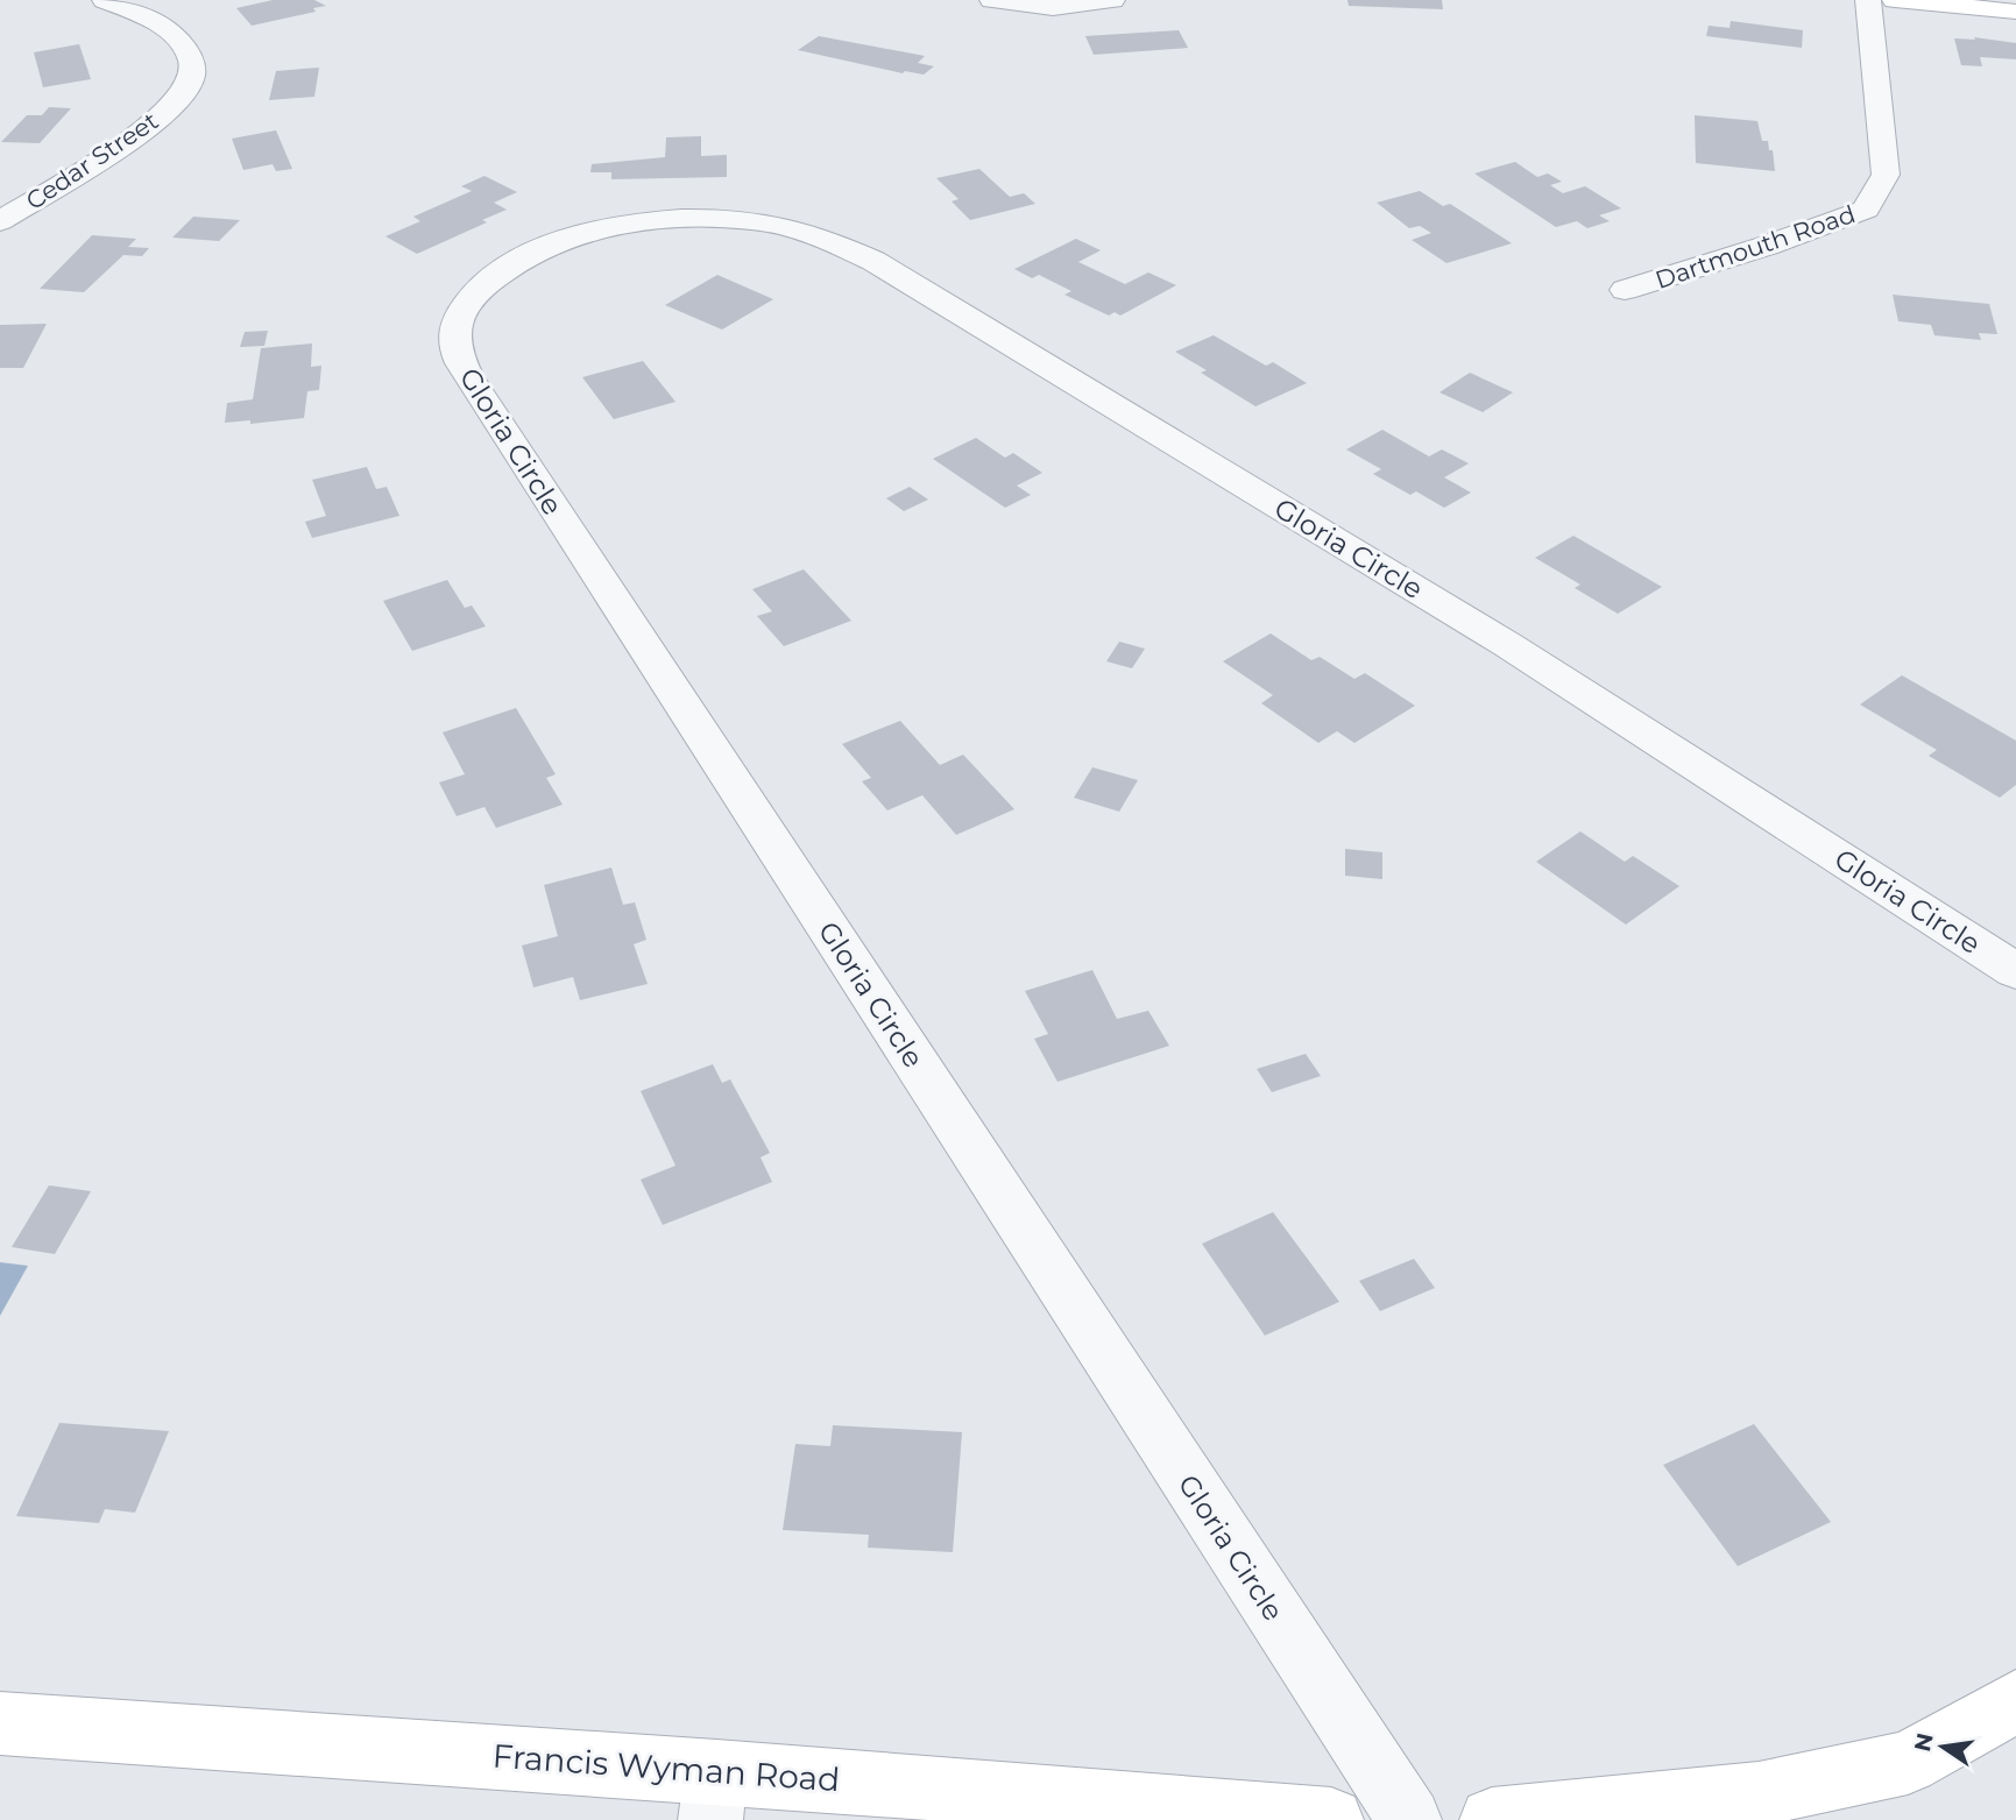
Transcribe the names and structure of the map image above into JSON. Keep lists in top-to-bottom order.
{
  "streets": {
    "main road": ["Francis Wyman Road"],
    "street": ["Cedar Street", "Dartmouth Road", "Gloria Circle"]
  },
  "north": "left"
}
